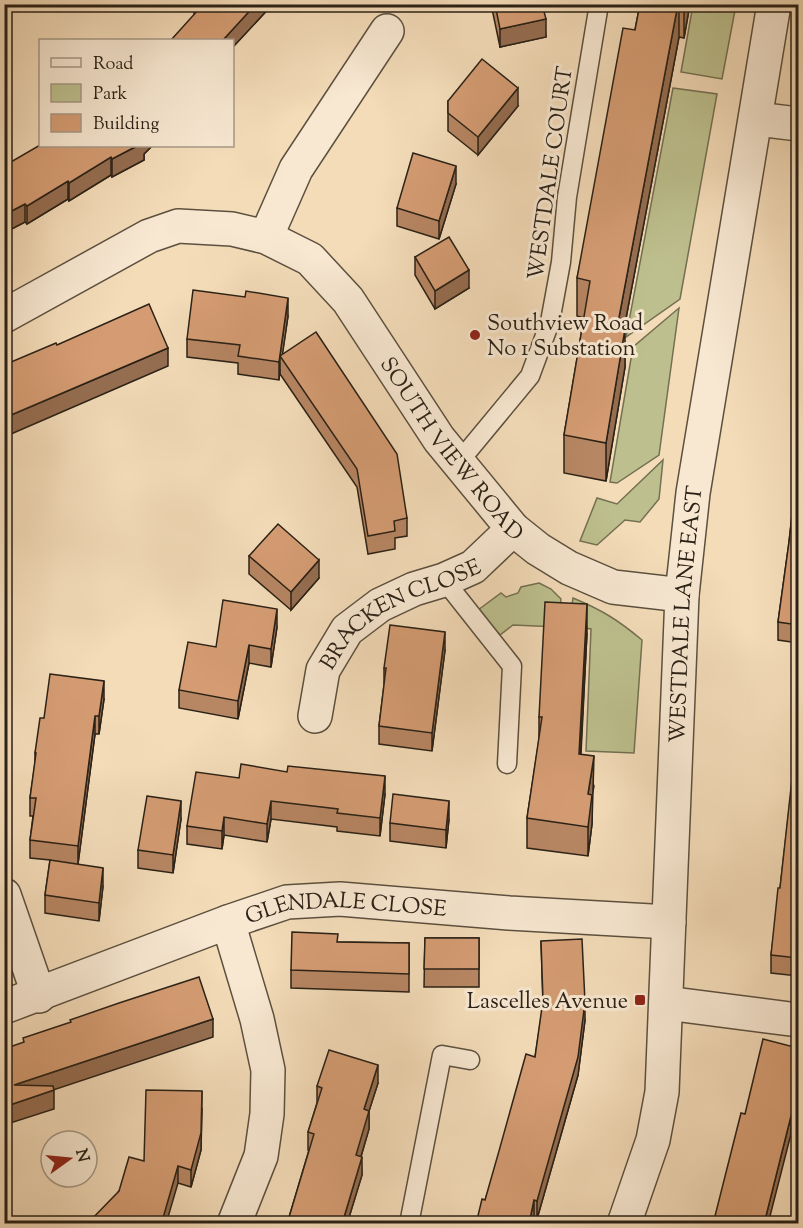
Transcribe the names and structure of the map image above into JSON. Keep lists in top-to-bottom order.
{
  "streets": {
    "street": [
      "SOUTH VIEW ROAD",
      "WESTDALE LANE EAST",
      "BRACKEN CLOSE",
      "GLENDALE CLOSE"
    ],
    "lane": ["WESTDALE COURT"]
  },
  "crossings": [
    ["WESTDALE COURT", "SOUTH VIEW ROAD"],
    ["SOUTH VIEW ROAD", "WESTDALE LANE EAST"],
    ["SOUTH VIEW ROAD", "BRACKEN CLOSE"],
    ["WESTDALE LANE EAST", "GLENDALE CLOSE"]
  ],
  "places": {
    "other": ["Southview Road No 1 Substation"],
    "transit": ["Lascelles Avenue"]
  },
  "legend": ["Road", "Park", "Building"],
  "north": "right"
}
